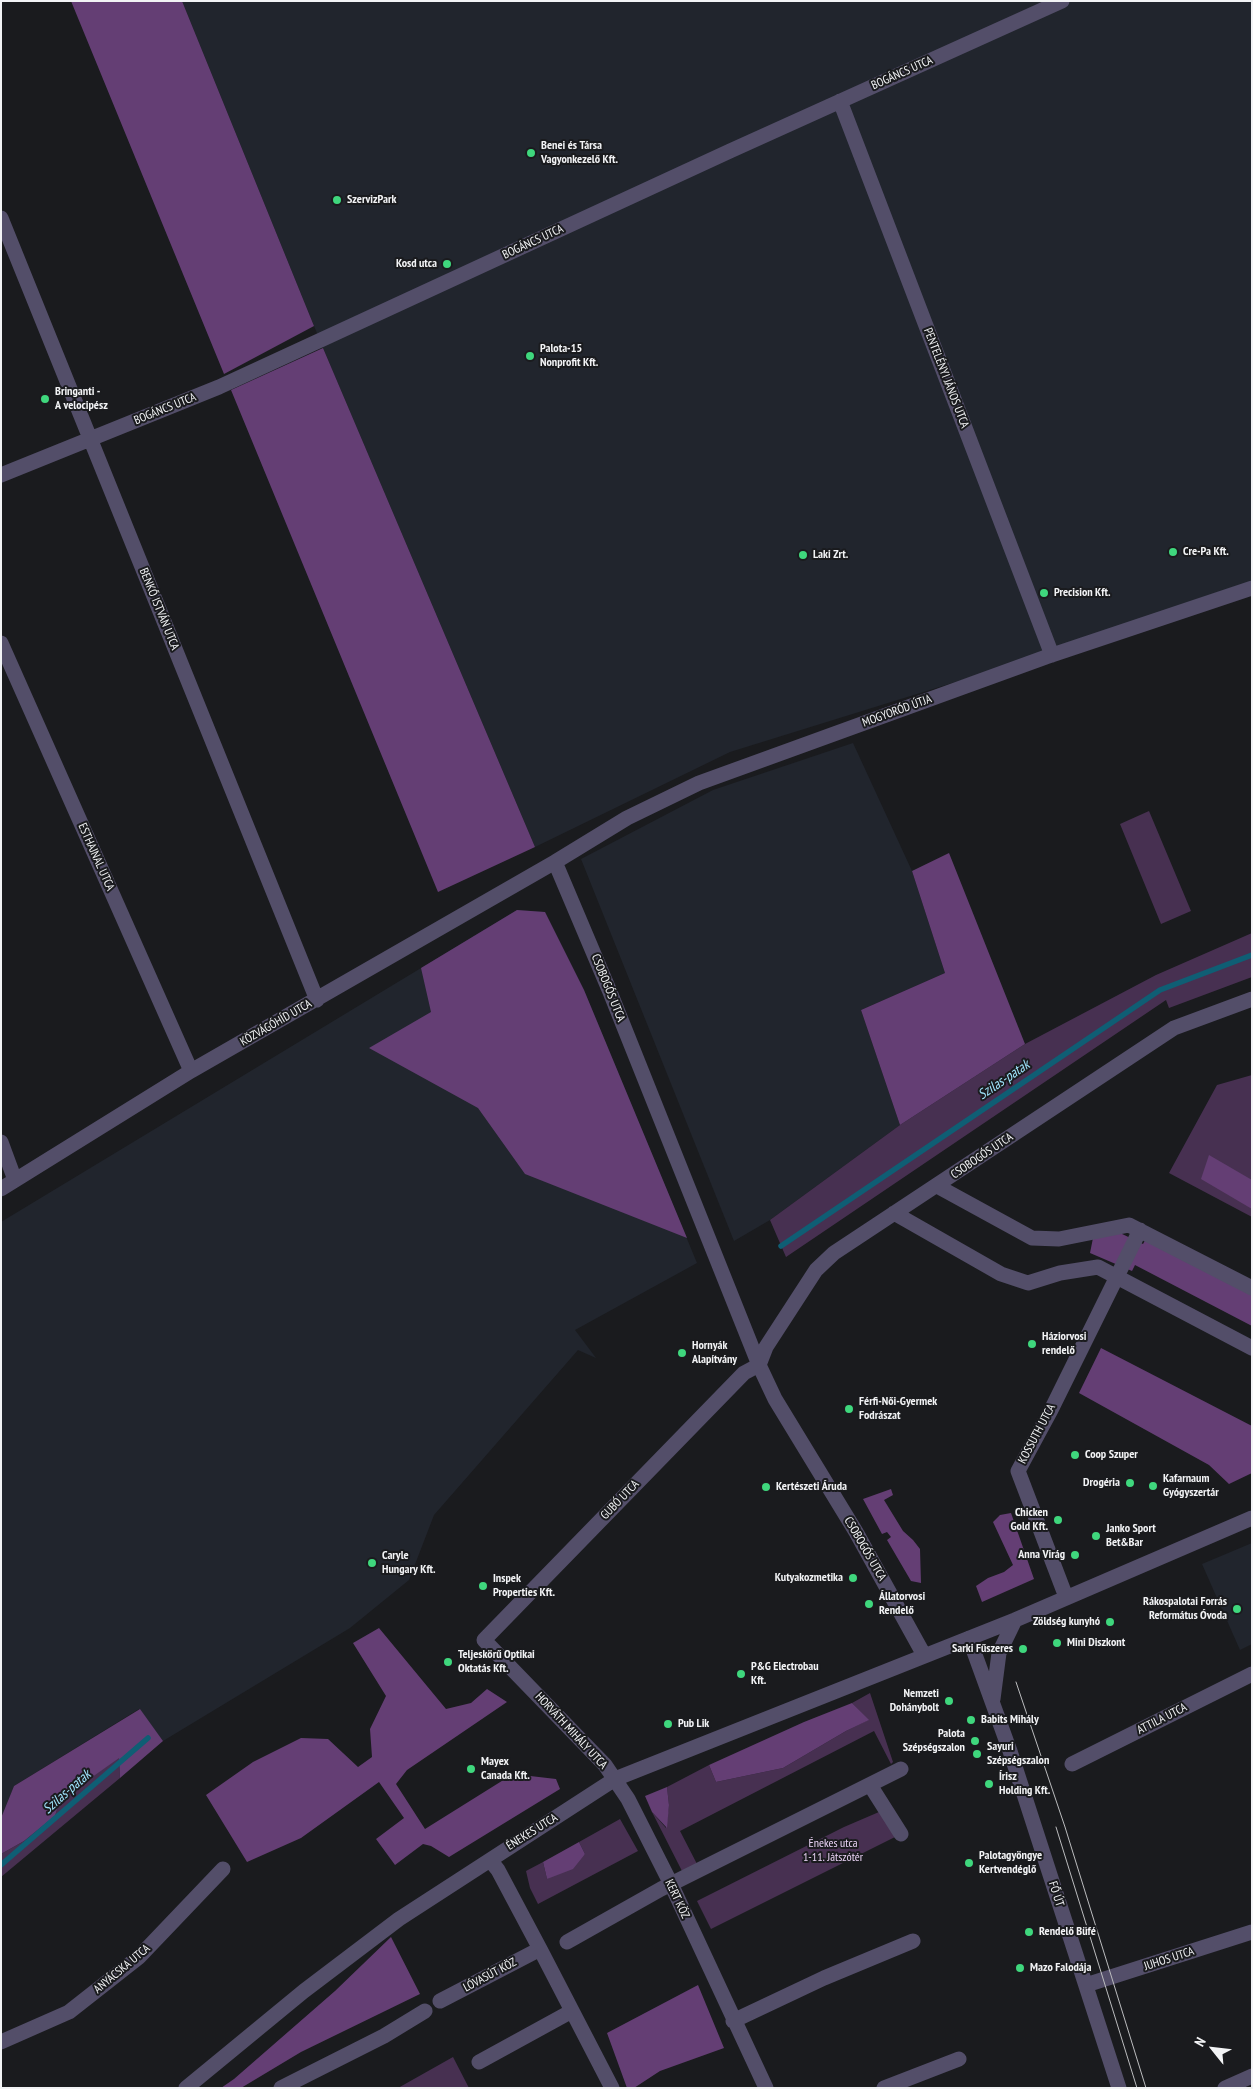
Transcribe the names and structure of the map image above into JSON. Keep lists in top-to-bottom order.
{
  "streets": {
    "street": [
      "BOGÁNCS UTCA",
      "PENTELÉNYI JÁNOS UTCA",
      "BENKŐ ISTVÁN UTCA",
      "MOGYORÓD ÚTJA",
      "ESTHAJNAL UTCA",
      "CSOBOGÓS UTCA",
      "KÖZVÁGÓHÍD UTCA",
      "KOSSUTH UTCA",
      "GUBÓ UTCA",
      "ATTILA UTCA",
      "HORVÁTH MIHÁLY UTCA",
      "ÉNEKES UTCA",
      "FŐ ÚT",
      "KERT KÖZ",
      "JUHOS UTCA",
      "ANYÁCSKA UTCA",
      "LÓVASÚT KÖZ"
    ]
  },
  "crossings": [
    ["BOGÁNCS UTCA", "PENTELÉNYI JÁNOS UTCA"],
    ["BOGÁNCS UTCA", "BENKŐ ISTVÁN UTCA"],
    ["PENTELÉNYI JÁNOS UTCA", "MOGYORÓD ÚTJA"],
    ["BENKŐ ISTVÁN UTCA", "KÖZVÁGÓHÍD UTCA"],
    ["MOGYORÓD ÚTJA", "CSOBOGÓS UTCA"],
    ["MOGYORÓD ÚTJA", "KÖZVÁGÓHÍD UTCA"],
    ["ESTHAJNAL UTCA", "KÖZVÁGÓHÍD UTCA"],
    ["CSOBOGÓS UTCA", "KÖZVÁGÓHÍD UTCA"],
    ["CSOBOGÓS UTCA", "GUBÓ UTCA"],
    ["CSOBOGÓS UTCA", "ÉNEKES UTCA"],
    ["GUBÓ UTCA", "HORVÁTH MIHÁLY UTCA"],
    ["HORVÁTH MIHÁLY UTCA", "ÉNEKES UTCA"],
    ["HORVÁTH MIHÁLY UTCA", "KERT KÖZ"],
    ["ÉNEKES UTCA", "KERT KÖZ"],
    ["FŐ ÚT", "JUHOS UTCA"]
  ],
  "water": ["Szilas-patak"],
  "parks": ["Énekes utca 1-11. Játszótér"],
  "places": [
    "Benei és Társa Vagyonkezelő Kft.",
    "SzervizPark",
    "Kosd utca",
    "Palota-15 Nonprofit Kft.",
    "Bringanti - A velocipész",
    "Cre-Pa Kft.",
    "Laki Zrt.",
    "Precision Kft.",
    "Háziorvosi rendelő",
    "Hornyák Alapítvány",
    "Férfi-Női-Gyermek Fodrászat",
    "Coop Szuper",
    "Drogéria",
    "Kafarnaum Gyógyszertár",
    "Kertészeti Áruda",
    "Chicken Gold Kft.",
    "Janko Sport Bet&Bar",
    "Anna Virág",
    "Caryle Hungary Kft.",
    "Kutyakozmetika",
    "Inspek Properties Kft.",
    "Állatorvosi Rendelő",
    "Rákospalotai Forrás Református Óvoda",
    "Zöldség kunyhó",
    "Mini Diszkont",
    "Sarki Fűszeres",
    "Teljeskörű Optikai Oktatás Kft.",
    "P&G Electrobau Kft.",
    "Nemzeti Dohánybolt",
    "Babits Mihály",
    "Pub Lik",
    "Palota Szépségszalon",
    "Sayuri Szépségszalon",
    "Mayex Canada Kft.",
    "Írisz Holding Kft.",
    "Palotagyöngye Kertvendéglő",
    "Rendelő Büfé",
    "Mazo Falodája"
  ],
  "north": "top left"
}
